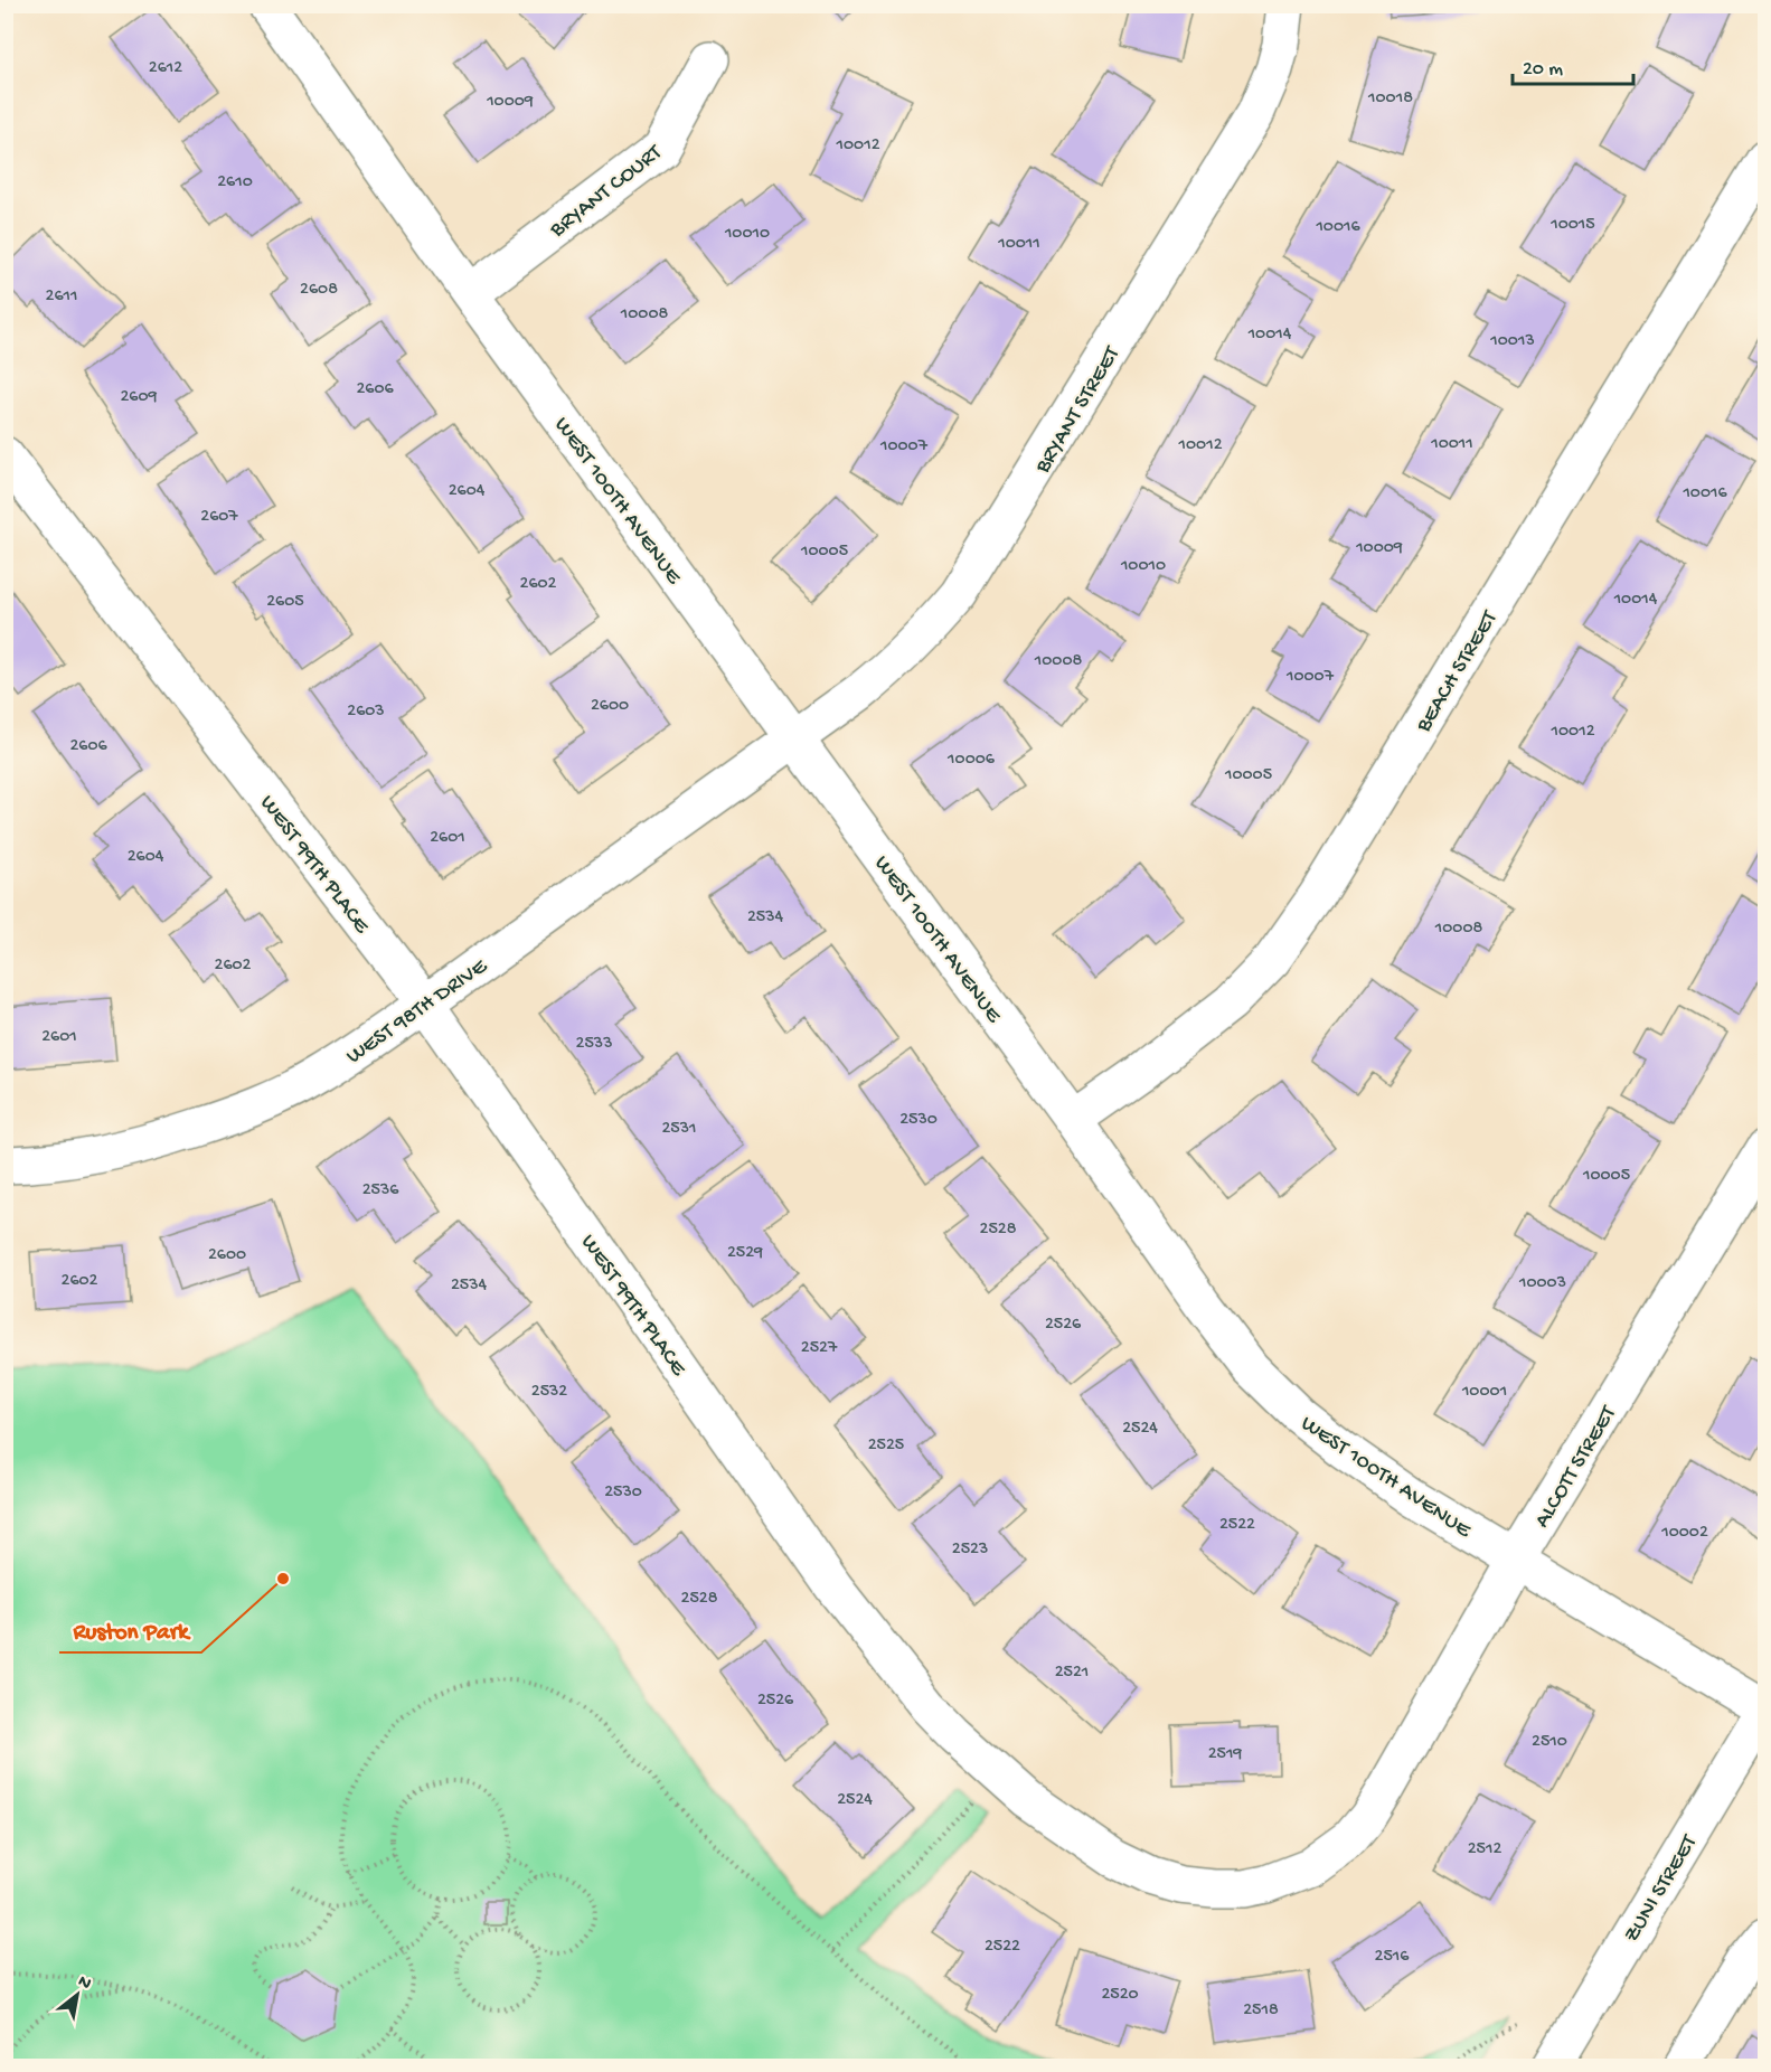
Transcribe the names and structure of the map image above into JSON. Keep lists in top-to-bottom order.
{
  "streets": {
    "street": [
      "BRYANT COURT",
      "BRYANT STREET",
      "WEST 100TH AVENUE",
      "BEACH STREET",
      "WEST 99TH PLACE",
      "WEST 98TH DRIVE",
      "ALCOTT STREET",
      "ZUNI STREET"
    ]
  },
  "crossings": [
    ["BRYANT COURT", "WEST 100TH AVENUE"],
    ["BRYANT STREET", "WEST 100TH AVENUE"],
    ["BRYANT STREET", "WEST 98TH DRIVE"],
    ["WEST 100TH AVENUE", "BEACH STREET"],
    ["WEST 100TH AVENUE", "WEST 98TH DRIVE"],
    ["WEST 100TH AVENUE", "ALCOTT STREET"],
    ["WEST 100TH AVENUE", "ZUNI STREET"],
    ["WEST 99TH PLACE", "WEST 98TH DRIVE"],
    ["WEST 99TH PLACE", "ALCOTT STREET"]
  ],
  "places": ["Ruston Park"],
  "house_numbers": [
    "2612",
    "10018",
    "10009",
    "10012",
    "2610",
    "10015",
    "10016",
    "10010",
    "10011",
    "2608",
    "2611",
    "10008",
    "10014",
    "10013",
    "2606",
    "2609",
    "10011",
    "10012",
    "10007",
    "2604",
    "10016",
    "2607",
    "10009",
    "10005",
    "10010",
    "2602",
    "10014",
    "2605",
    "10008",
    "10007",
    "2600",
    "2603",
    "10012",
    "2606",
    "10006",
    "10005",
    "2601",
    "2604",
    "2534",
    "10008",
    "2602",
    "2601",
    "2533",
    "2530",
    "2531",
    "10005",
    "2536",
    "2528",
    "2529",
    "2600",
    "2602",
    "10003",
    "2534",
    "2526",
    "2527",
    "2532",
    "10001",
    "2524",
    "2525",
    "2530",
    "2522",
    "10002",
    "2523",
    "2528",
    "2521",
    "2526",
    "2510",
    "2519",
    "2524",
    "2512",
    "2522",
    "2516",
    "2520",
    "2518"
  ],
  "scale_bar": "20 m",
  "north": "top right"
}
